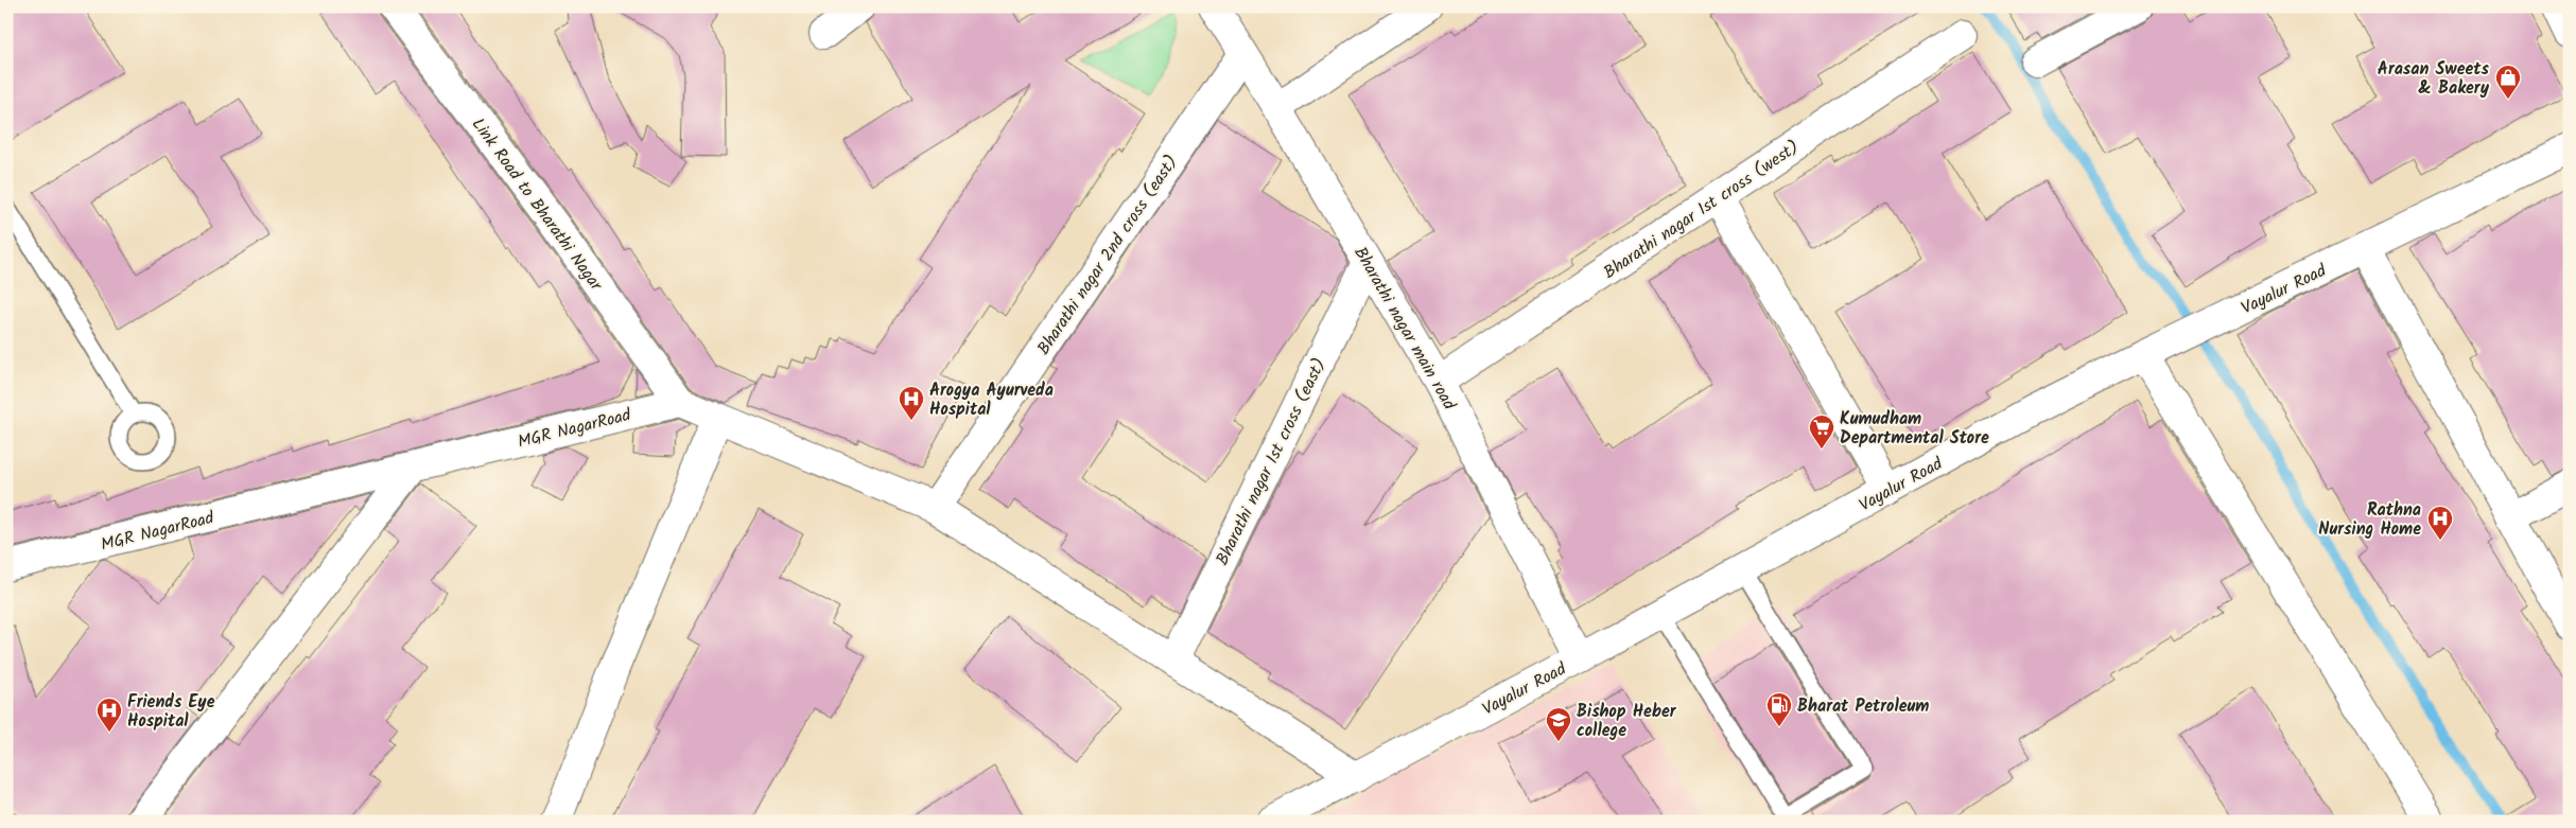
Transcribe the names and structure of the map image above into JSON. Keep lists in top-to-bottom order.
{
  "streets": {
    "street": [
      "Link Road to Bharathi Nagar",
      "Bharathi nagar 1st cross (west)",
      "Bharathi nagar 2nd cross (east)",
      "Vayalur Road",
      "Bharathi nagar main road",
      "MGR NagarRoad",
      "Bharathi nagar 1st cross (east)"
    ]
  },
  "crossings": [
    ["Link Road to Bharathi Nagar", "MGR NagarRoad"],
    ["Bharathi nagar 1st cross (west)", "Bharathi nagar main road"],
    ["Bharathi nagar 2nd cross (east)", "Bharathi nagar main road"],
    ["Vayalur Road", "Bharathi nagar main road"],
    ["Bharathi nagar main road", "Bharathi nagar 1st cross (east)"]
  ],
  "places": {
    "shop": ["Arasan Sweets & Bakery"],
    "hospital": ["Arogya Ayurveda Hospital", "Rathna Nursing Home", "Friends Eye Hospital"],
    "supermarket": ["Kumudham Departmental Store"],
    "fuel station": ["Bharat Petroleum"],
    "school or university": ["Bishop Heber college"]
  }
}
